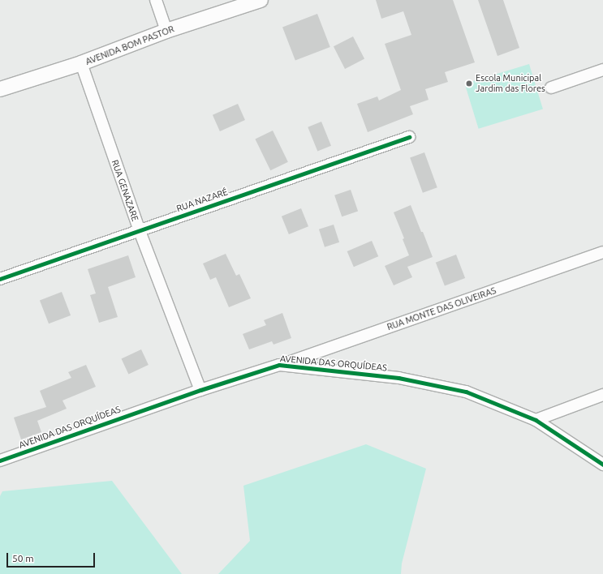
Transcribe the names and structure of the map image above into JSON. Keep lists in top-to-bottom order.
{
  "streets": {
    "street": [
      "AVENIDA BOM PASTOR",
      "RUA GENAZARE",
      "RUA NAZARÉ",
      "RUA MONTE DAS OLIVEIRAS",
      "AVENIDA DAS ORQUÍDEAS"
    ]
  },
  "crossings": [
    ["AVENIDA BOM PASTOR", "RUA GENAZARE"],
    ["RUA GENAZARE", "RUA NAZARÉ"],
    ["RUA GENAZARE", "AVENIDA DAS ORQUÍDEAS"],
    ["RUA MONTE DAS OLIVEIRAS", "AVENIDA DAS ORQUÍDEAS"]
  ],
  "places": ["Escola Municipal Jardim das Flores"],
  "scale_bar": "50 m"
}
